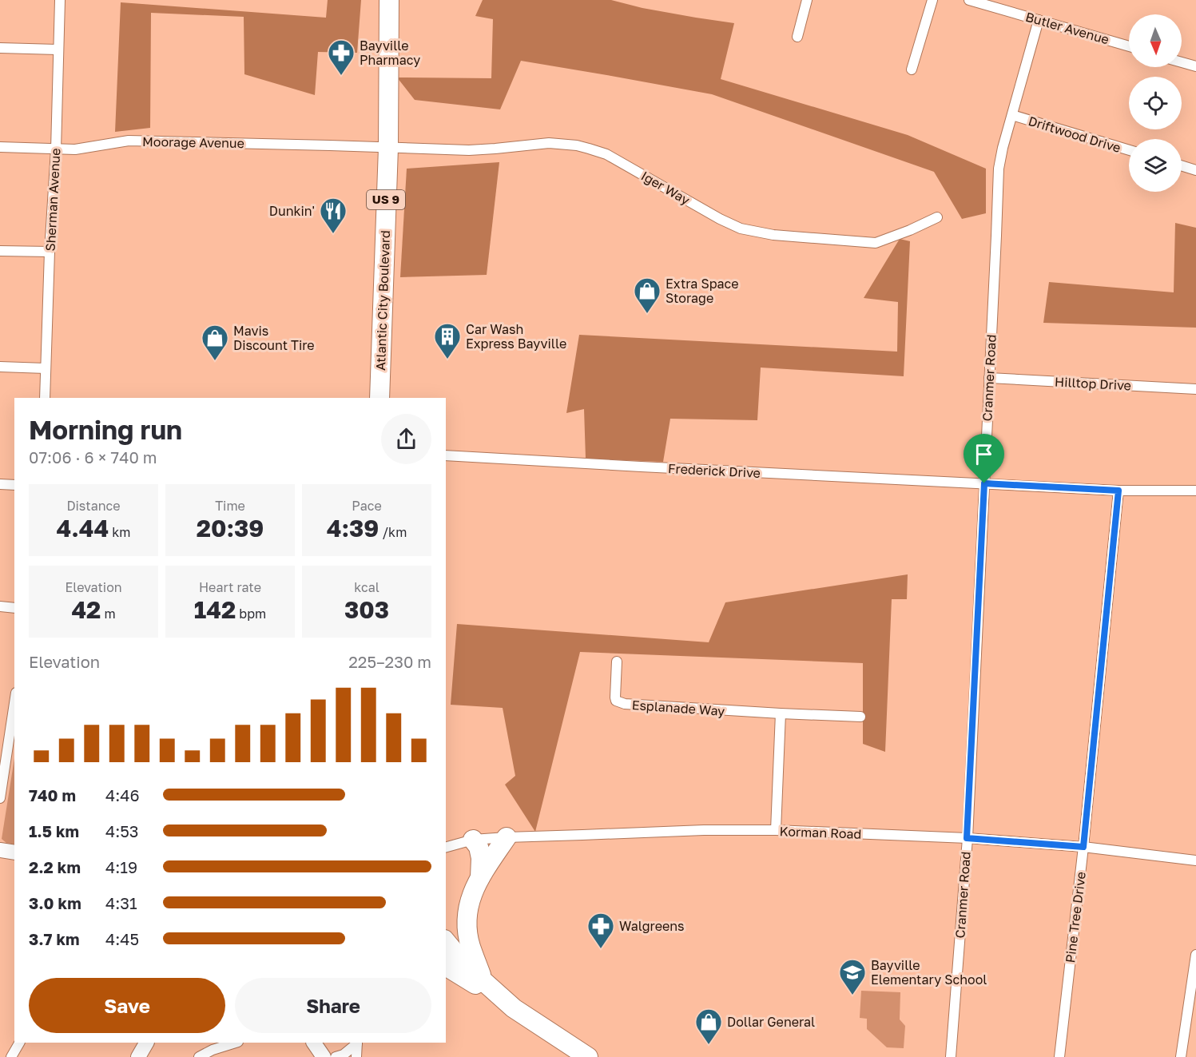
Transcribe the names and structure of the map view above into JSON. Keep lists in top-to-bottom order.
{
  "streets": {
    "highway": ["US 9", "Atlantic City Boulevard"],
    "street": [
      "Butler Avenue",
      "Driftwood Drive",
      "Moorage Avenue",
      "Iger Way",
      "Sherman Avenue",
      "Cranmer Road",
      "Hilltop Drive",
      "Frederick Drive",
      "Esplanade Way",
      "Korman Road",
      "Pine Tree Drive"
    ]
  },
  "crossings": [
    ["Butler Avenue", "Cranmer Road"],
    ["Driftwood Drive", "Cranmer Road"],
    ["Moorage Avenue", "Iger Way"],
    ["Moorage Avenue", "Sherman Avenue"],
    ["Moorage Avenue", "Atlantic City Boulevard"],
    ["Iger Way", "Atlantic City Boulevard"],
    ["Cranmer Road", "Hilltop Drive"],
    ["Cranmer Road", "Frederick Drive"],
    ["Cranmer Road", "Korman Road"],
    ["Frederick Drive", "Pine Tree Drive"],
    ["Korman Road", "Pine Tree Drive"]
  ],
  "places": {
    "pharmacy": ["Bayville Pharmacy", "Walgreens"],
    "restaurant": ["Dunkin'"],
    "shop": ["Extra Space Storage", "Mavis Discount Tire", "Dollar General"],
    "building": ["Car Wash Express Bayville"],
    "school or university": ["Bayville Elementary School"]
  },
  "north": "bottom",
  "page": {
    "heading": ["Morning run", "07:06 · 6 × 740 m"],
    "stats": [
      ["Distance", "4.44 km"],
      ["Time", "20:39"],
      ["Pace", "4:39 /km"],
      ["Elevation", "42 m"],
      ["Heart rate", "142 bpm"],
      ["kcal", "303"]
    ],
    "chart": ["Elevation", "225–230 m"],
    "list": [
      {
        "name": "740 m",
        "note": "4:46"
      },
      {
        "name": "1.5 km",
        "note": "4:53"
      },
      {
        "name": "2.2 km",
        "note": "4:19"
      },
      {
        "name": "3.0 km",
        "note": "4:31"
      },
      {
        "name": "3.7 km",
        "note": "4:45"
      }
    ],
    "buttons": ["Save", "Share"]
  }
}
